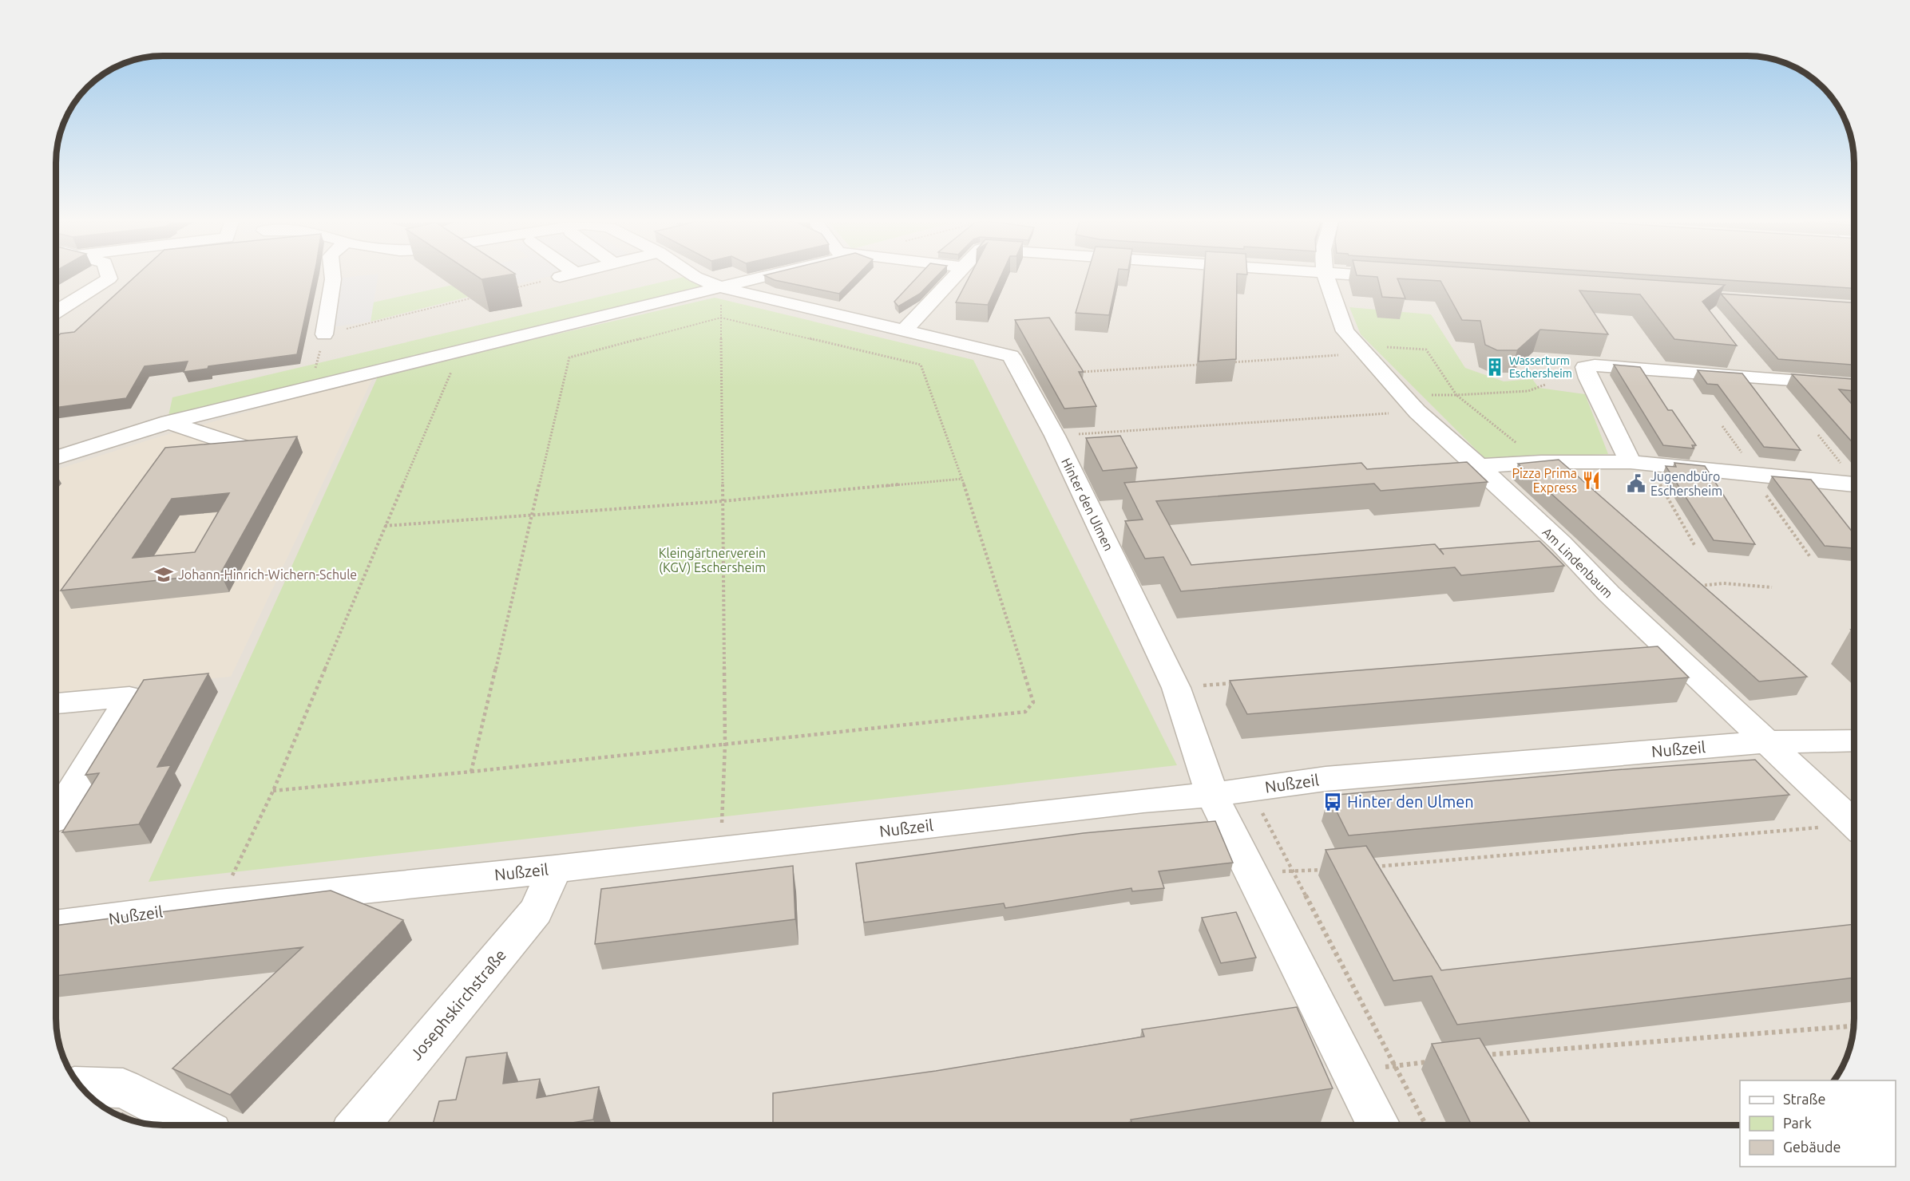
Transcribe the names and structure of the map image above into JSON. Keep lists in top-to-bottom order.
{
  "streets": {
    "street": [
      "Hinter den Ulmen",
      "Am Lindenbaum",
      "Nußzeil",
      "Josephskirchstraße"
    ]
  },
  "crossings": [
    ["Hinter den Ulmen", "Nußzeil"],
    ["Am Lindenbaum", "Nußzeil"],
    ["Nußzeil", "Josephskirchstraße"]
  ],
  "parks": ["Kleingärtnerverein (KGV) Eschersheim"],
  "places": {
    "building": ["Wasserturm Eschersheim"],
    "restaurant": ["Pizza Prima Express"],
    "public building": ["Jugendbüro Eschersheim"],
    "school or university": ["Johann-Hinrich-Wichern-Schule"],
    "bus stop": ["Hinter den Ulmen"]
  },
  "legend": ["Straße", "Park", "Gebäude"]
}
